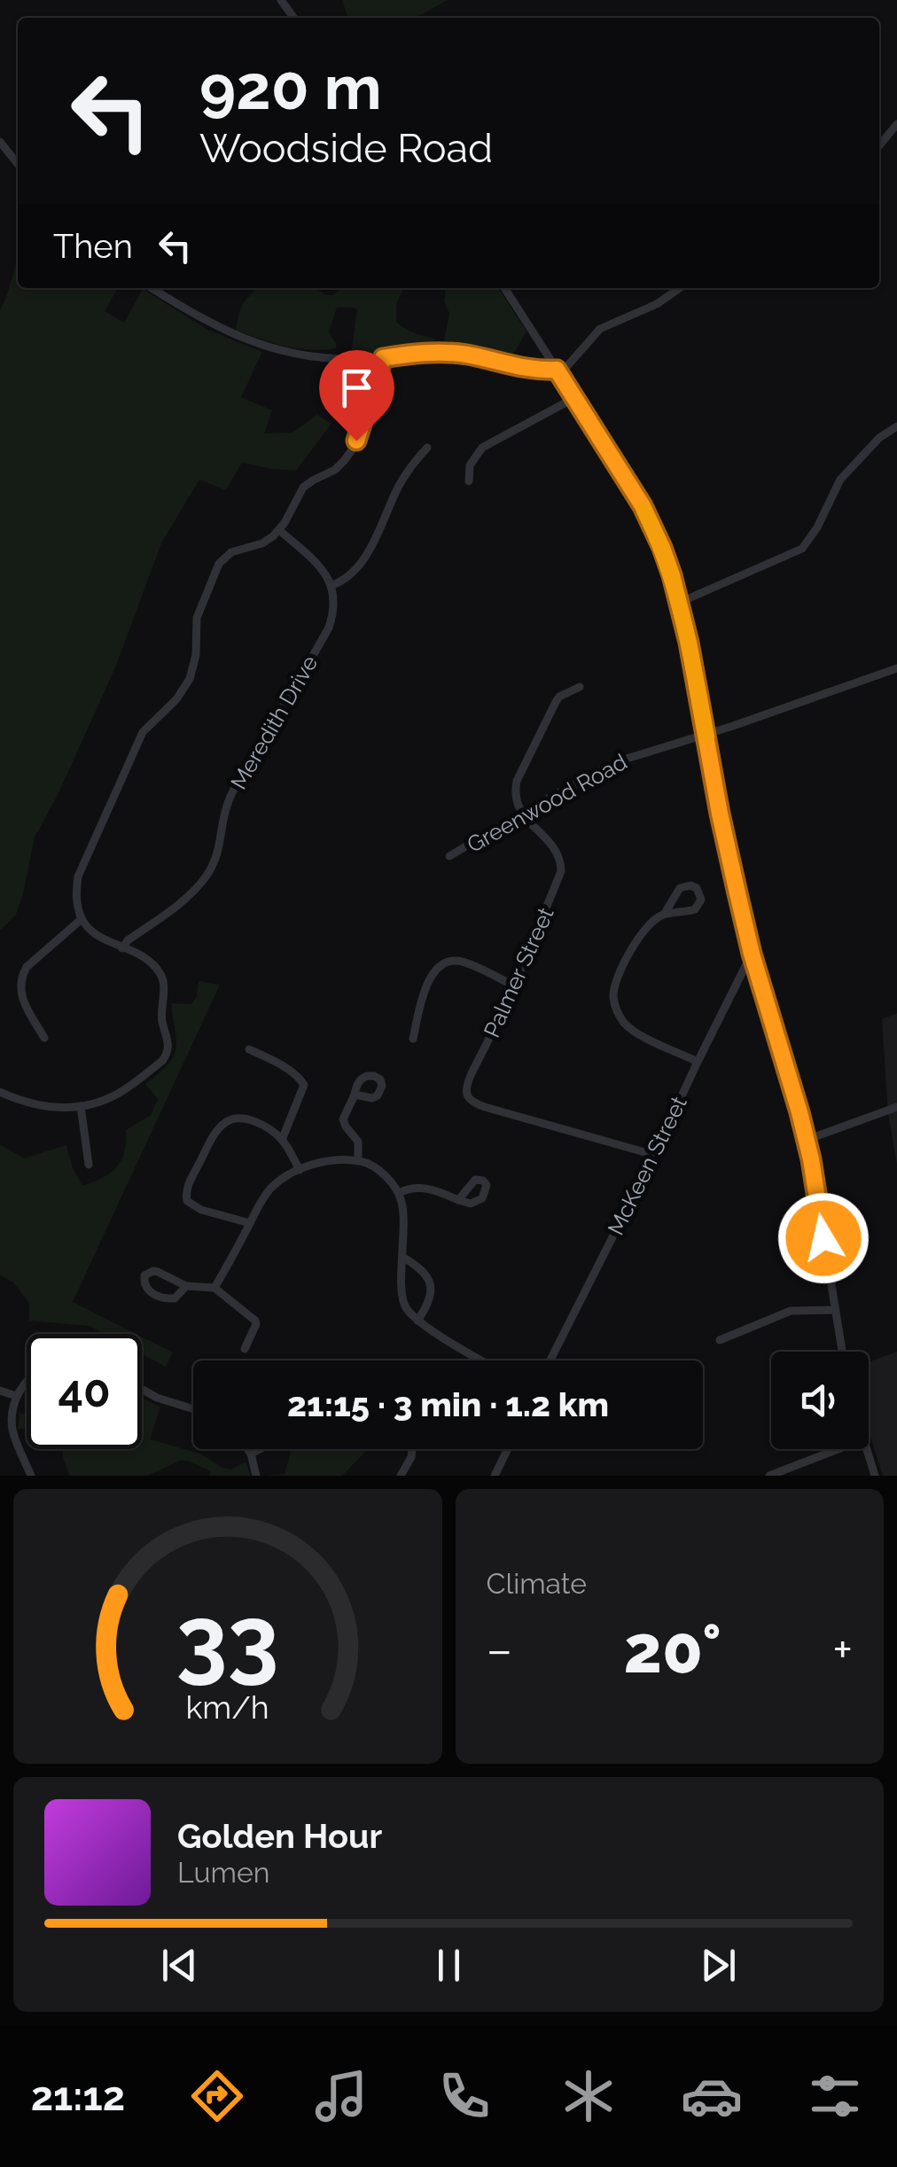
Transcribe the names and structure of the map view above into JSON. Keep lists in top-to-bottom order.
{
  "streets": {
    "street": [
      "Meredith Drive",
      "Greenwood Road",
      "Palmer Street",
      "McKeen Street"
    ]
  },
  "crossings": [
    ["Greenwood Road", "Palmer Street"],
    ["Palmer Street", "McKeen Street"]
  ],
  "page": {
    "turn": ["920 m", "Woodside Road"],
    "then": "Then",
    "limit": "40",
    "trip": "21:15 · 3 min · 1.2 km",
    "tile": "Climate",
    "heat": ["−", "20°", "+"],
    "song": ["Golden Hour", "Lumen"],
    "tabs": "21:12",
    "gauge": ["33", "km/h"]
  }
}
